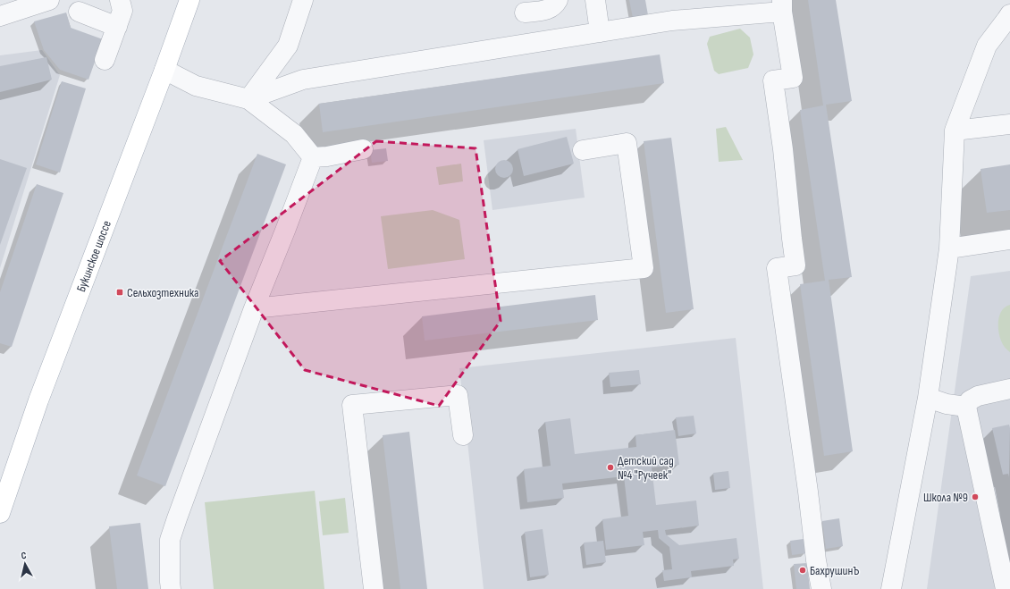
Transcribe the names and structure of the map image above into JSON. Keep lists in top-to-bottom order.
{
  "streets": {
    "main road": ["Букинское шоссе"]
  },
  "places": {
    "transit": ["Сельхозтехника"],
    "other": ["Детский сад №4 \"Ручеек\"", "Школа №9", "БахрушинЪ"]
  },
  "north": "top"
}
